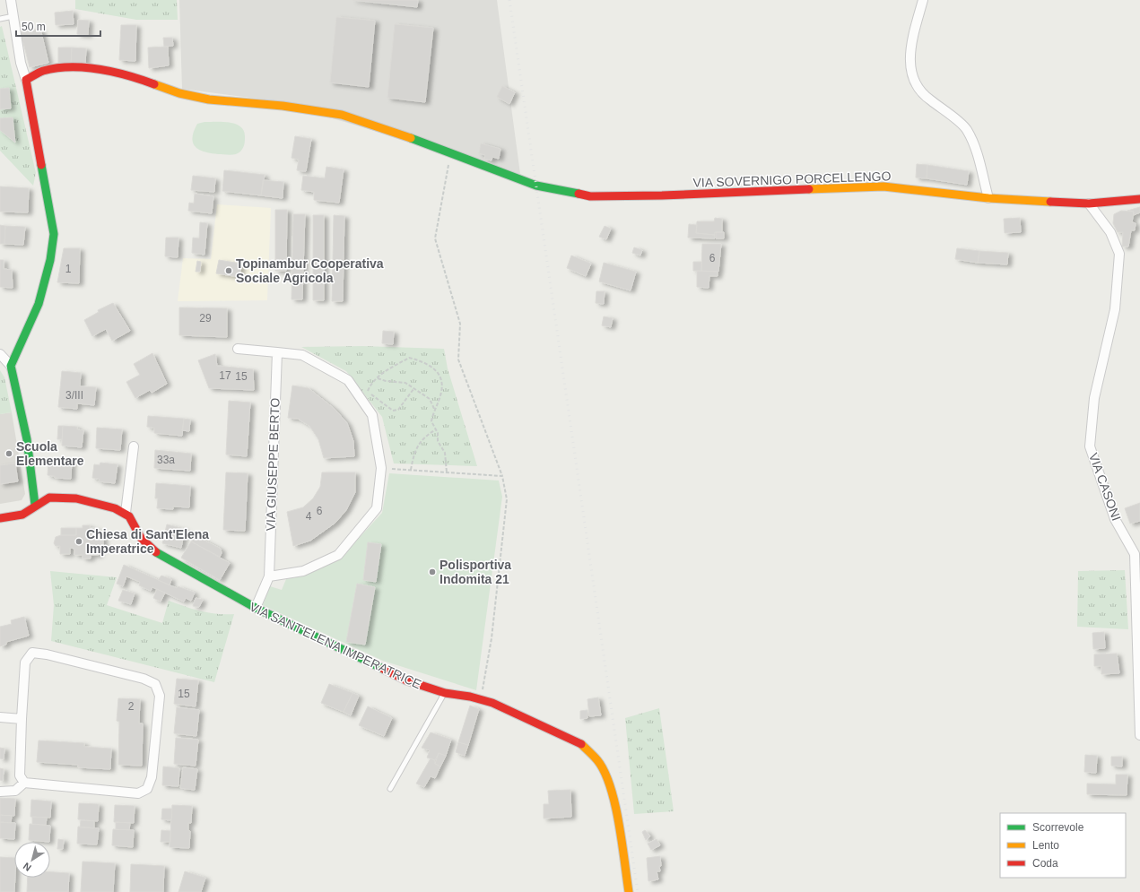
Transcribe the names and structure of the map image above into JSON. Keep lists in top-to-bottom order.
{
  "streets": {
    "street": [
      "VIA SOVERNIGO PORCELLENGO",
      "VIA GIUSEPPE BERTO",
      "VIA CASONI",
      "VIA SANT'ELENA IMPERATRICE"
    ]
  },
  "crossings": [
    ["VIA SOVERNIGO PORCELLENGO", "VIA CASONI"],
    ["VIA GIUSEPPE BERTO", "VIA SANT'ELENA IMPERATRICE"]
  ],
  "places": [
    "Topinambur Cooperativa Sociale Agricola",
    "Scuola Elementare",
    "Chiesa di Sant'Elena Imperatrice",
    "Polisportiva Indomita 21"
  ],
  "house_numbers": [
    "6",
    "1",
    "29",
    "17",
    "15",
    "3/III",
    "33a",
    "6",
    "4",
    "15",
    "2"
  ],
  "legend": ["Scorrevole", "Lento", "Coda"],
  "scale_bar": "50 m",
  "north": "bottom left"
}
